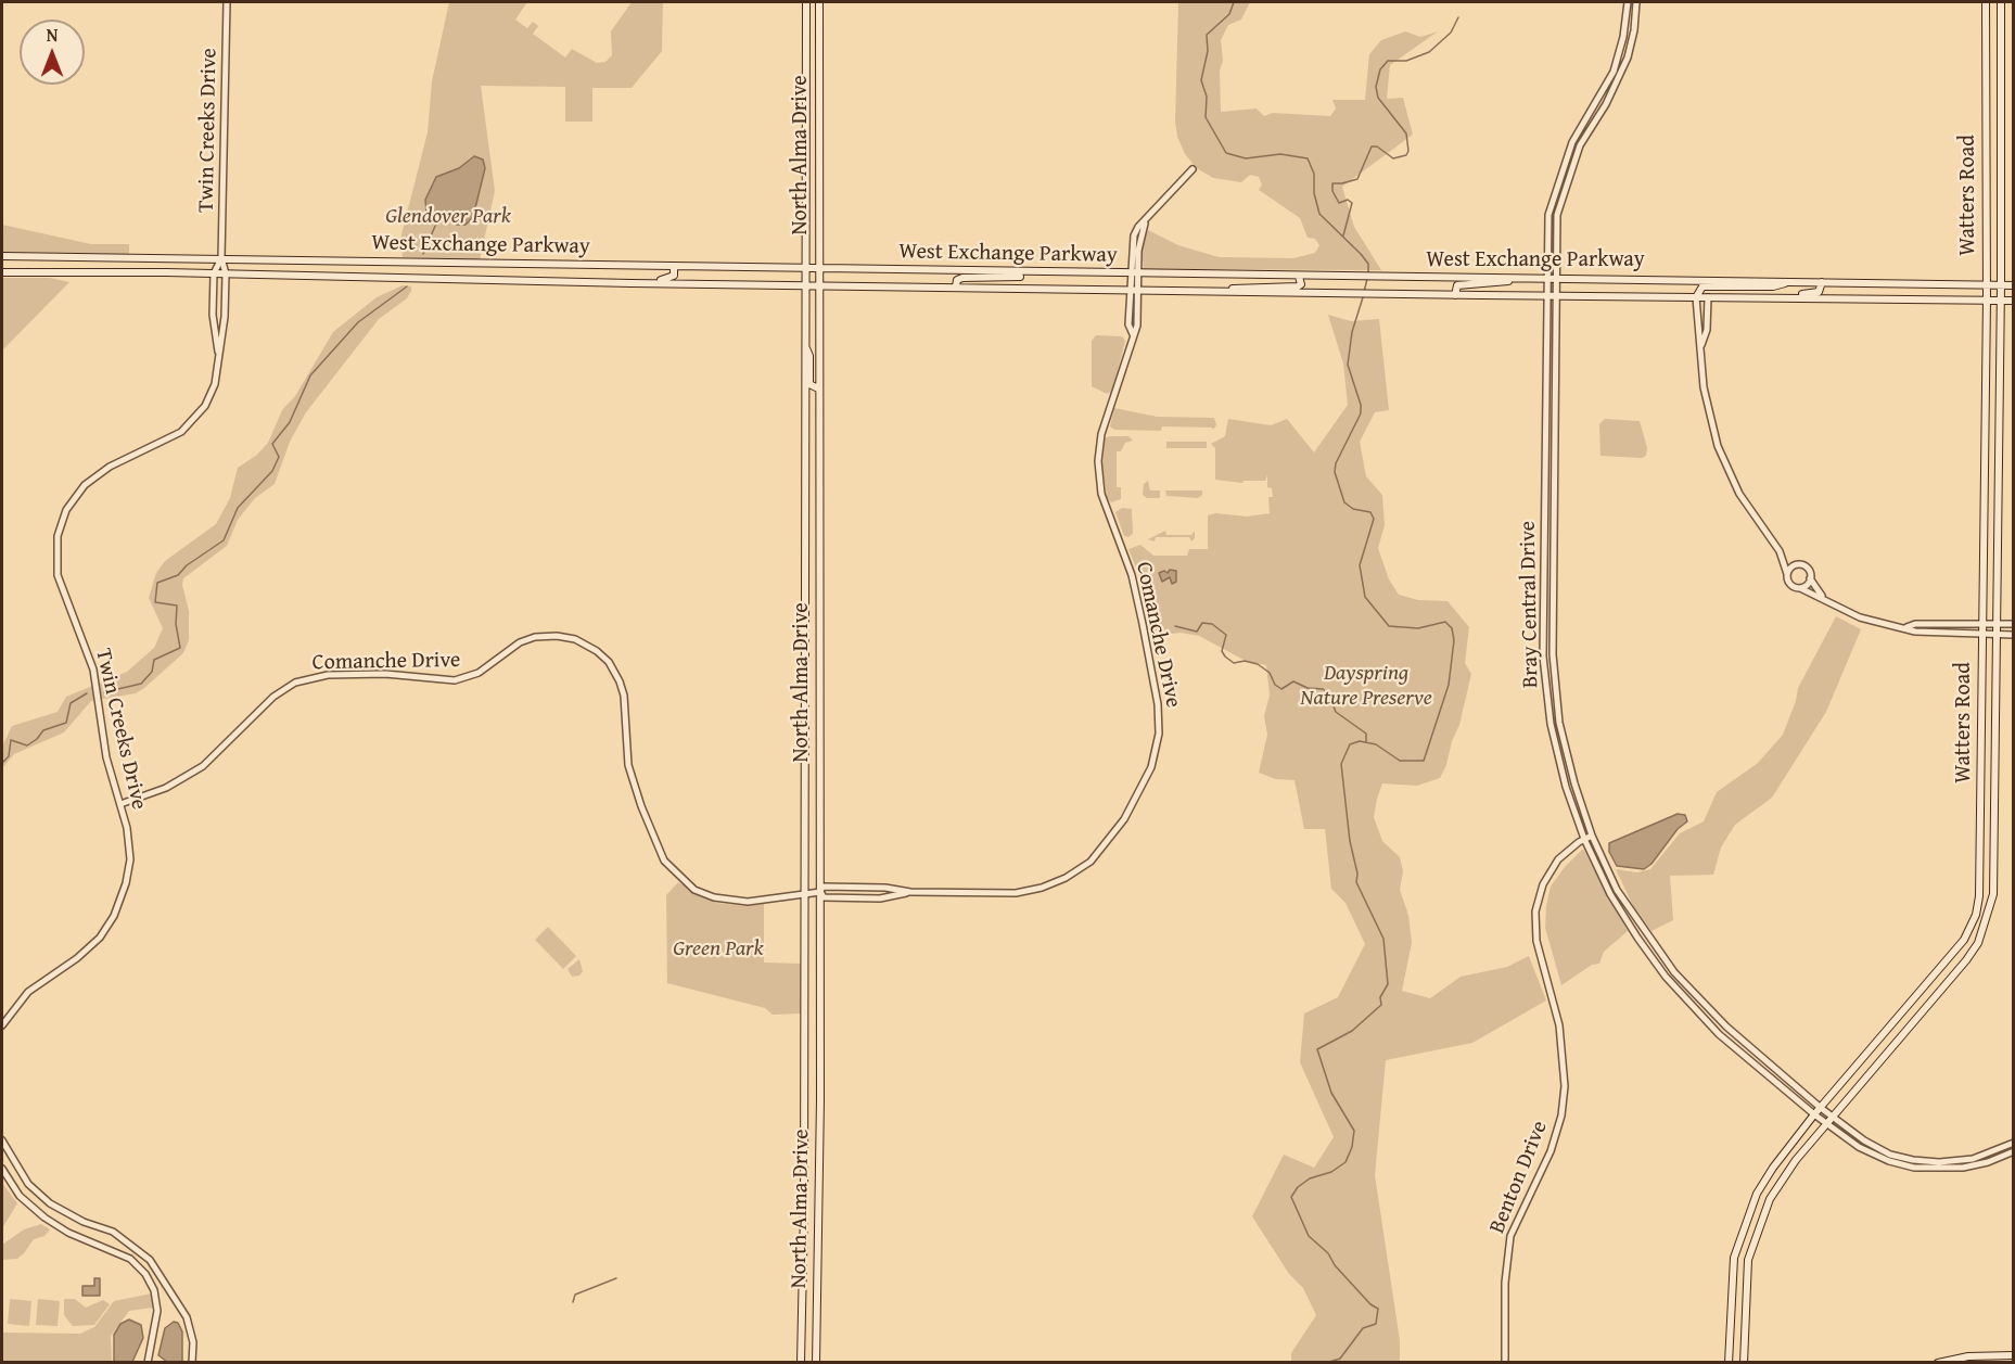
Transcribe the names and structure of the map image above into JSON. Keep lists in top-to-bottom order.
{
  "streets": {
    "main road": ["North Alma Drive", "Watters Road", "West Exchange Parkway"],
    "street": [
      "Twin Creeks Drive",
      "Bray Central Drive",
      "Comanche Drive",
      "Benton Drive"
    ]
  },
  "crossings": [
    ["Twin Creeks Drive", "West Exchange Parkway"],
    ["Twin Creeks Drive", "Comanche Drive"],
    ["North Alma Drive", "West Exchange Parkway"],
    ["North Alma Drive", "Comanche Drive"],
    ["Watters Road", "West Exchange Parkway"],
    ["Watters Road", "Bray Central Drive"],
    ["West Exchange Parkway", "Bray Central Drive"],
    ["West Exchange Parkway", "Comanche Drive"],
    ["Bray Central Drive", "Benton Drive"]
  ],
  "parks": ["Glendover Park", "Dayspring Nature Preserve", "Green Park"],
  "north": "top"
}
